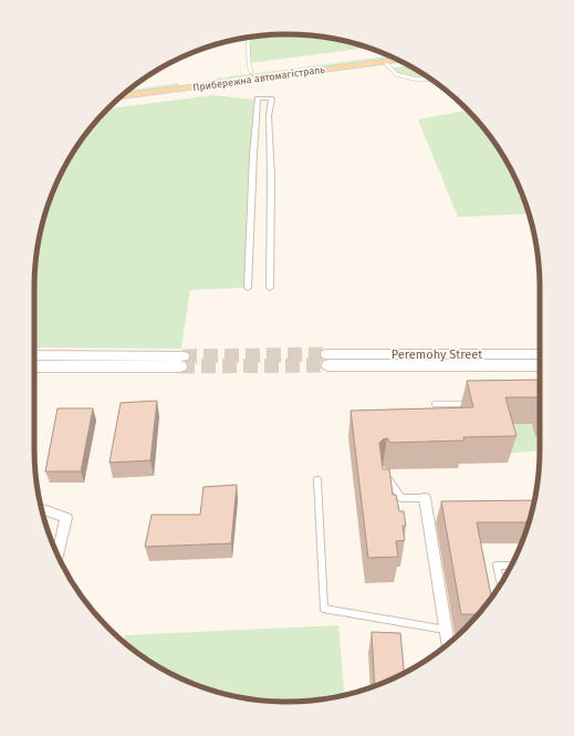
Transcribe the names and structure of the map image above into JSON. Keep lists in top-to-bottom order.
{
  "streets": {
    "main road": ["Прибережна автомагістраль", "Peremohy Street"]
  }
}
